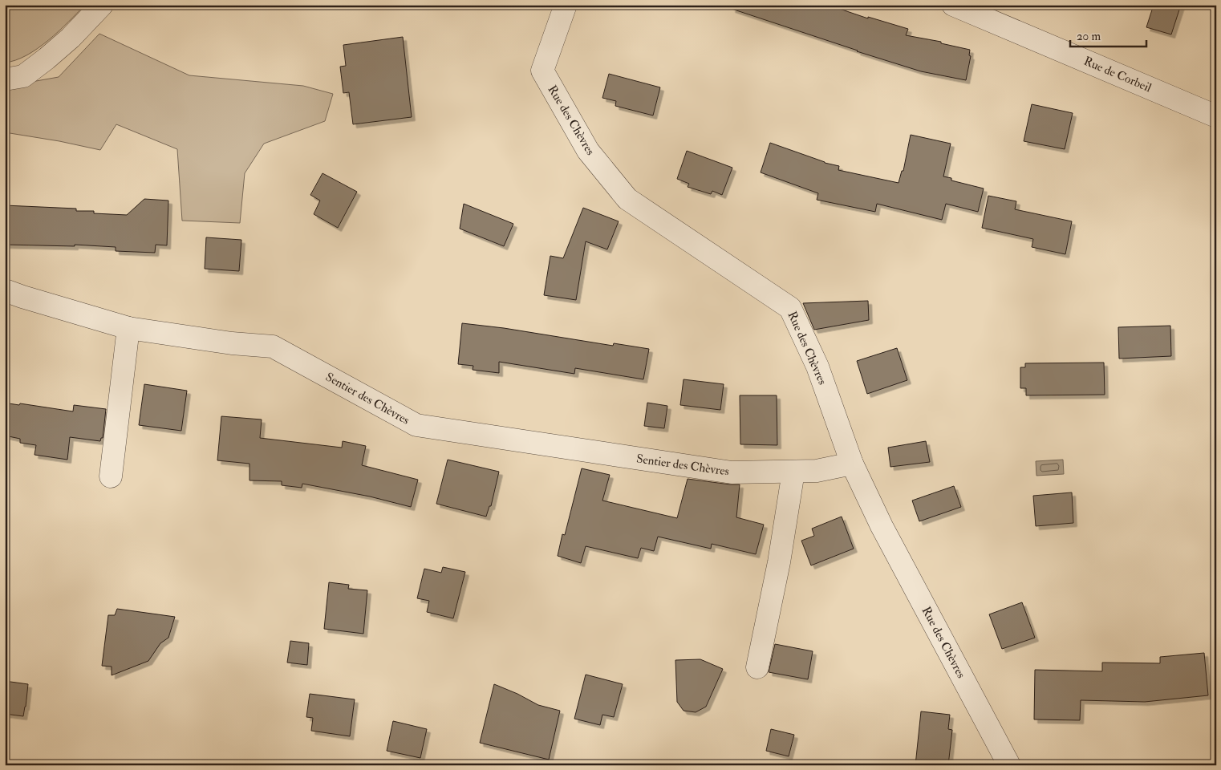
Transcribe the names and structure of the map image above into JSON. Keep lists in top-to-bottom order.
{
  "streets": {
    "street": ["Rue de Corbeil", "Rue des Chèvres", "Sentier des Chèvres"]
  },
  "crossings": [
    ["Rue des Chèvres", "Sentier des Chèvres"]
  ],
  "scale_bar": "20 m"
}
